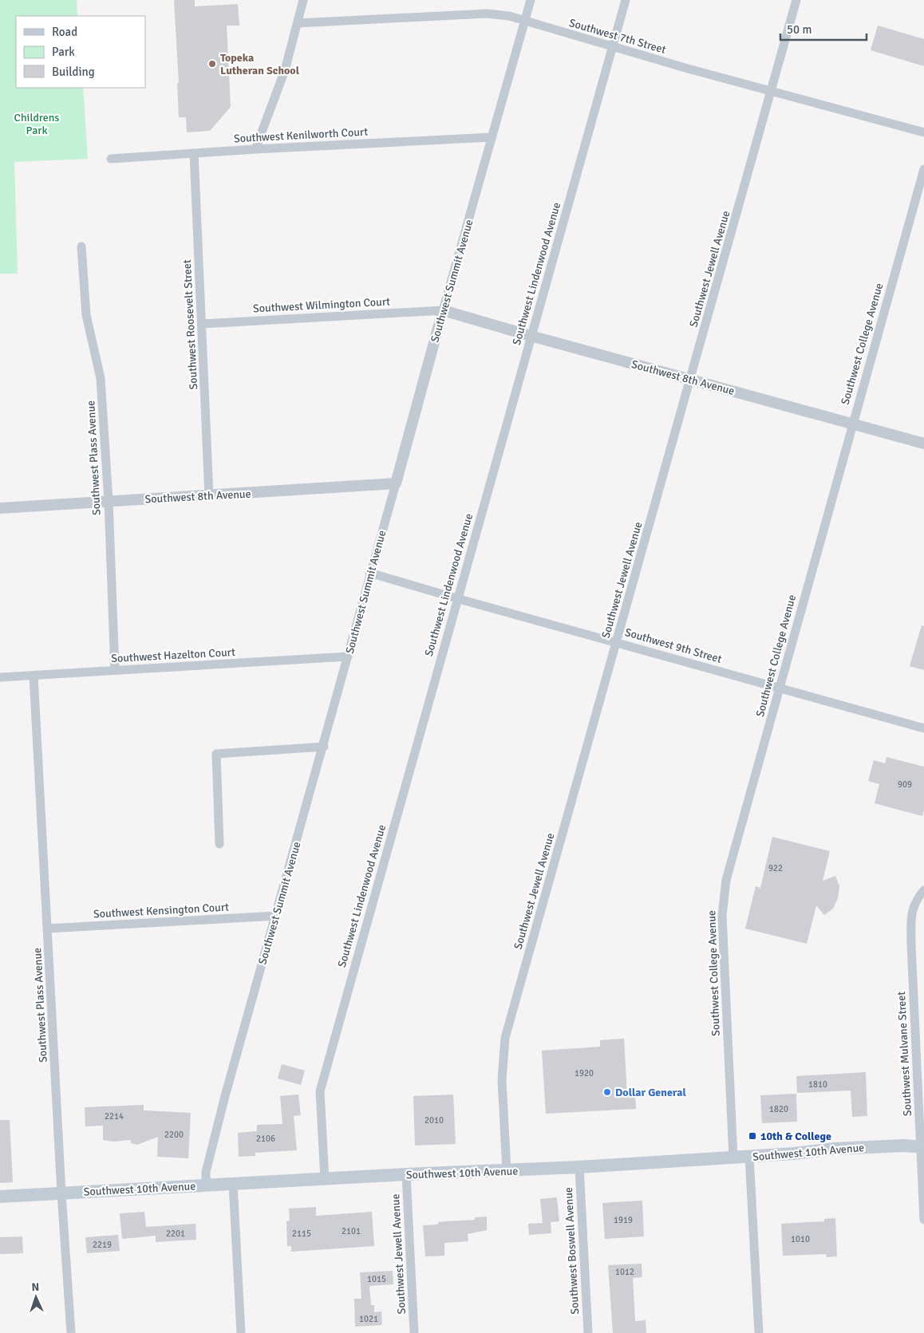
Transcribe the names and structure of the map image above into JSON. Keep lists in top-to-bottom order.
{
  "streets": {
    "main road": ["Southwest 10th Avenue"],
    "street": [
      "Southwest 7th Street",
      "Southwest Kenilworth Court",
      "Southwest Jewell Avenue",
      "Southwest Lindenwood Avenue",
      "Southwest Summit Avenue",
      "Southwest Wilmington Court",
      "Southwest Roosevelt Street",
      "Southwest College Avenue",
      "Southwest 8th Avenue",
      "Southwest Plass Avenue",
      "Southwest 9th Street",
      "Southwest Hazelton Court",
      "Southwest Kensington Court",
      "Southwest Mulvane Street",
      "Southwest Boswell Avenue"
    ]
  },
  "crossings": [
    ["Southwest 7th Street", "Southwest Jewell Avenue"],
    ["Southwest 7th Street", "Southwest Lindenwood Avenue"],
    ["Southwest 7th Street", "Southwest Summit Avenue"],
    ["Southwest Kenilworth Court", "Southwest Summit Avenue"],
    ["Southwest Kenilworth Court", "Southwest Roosevelt Street"],
    ["Southwest Jewell Avenue", "Southwest 8th Avenue"],
    ["Southwest Jewell Avenue", "Southwest 9th Street"],
    ["Southwest Jewell Avenue", "Southwest 10th Avenue"],
    ["Southwest Lindenwood Avenue", "Southwest 8th Avenue"],
    ["Southwest Lindenwood Avenue", "Southwest 9th Street"],
    ["Southwest Lindenwood Avenue", "Southwest 10th Avenue"],
    ["Southwest Summit Avenue", "Southwest Wilmington Court"],
    ["Southwest Summit Avenue", "Southwest 8th Avenue"],
    ["Southwest Summit Avenue", "Southwest 9th Street"],
    ["Southwest Summit Avenue", "Southwest Hazelton Court"],
    ["Southwest Summit Avenue", "Southwest Kensington Court"],
    ["Southwest Summit Avenue", "Southwest 10th Avenue"],
    ["Southwest Wilmington Court", "Southwest Roosevelt Street"],
    ["Southwest Wilmington Court", "Southwest 8th Avenue"],
    ["Southwest Roosevelt Street", "Southwest 8th Avenue"],
    ["Southwest College Avenue", "Southwest 8th Avenue"],
    ["Southwest College Avenue", "Southwest 9th Street"],
    ["Southwest College Avenue", "Southwest 10th Avenue"],
    ["Southwest 8th Avenue", "Southwest Plass Avenue"],
    ["Southwest Plass Avenue", "Southwest Hazelton Court"],
    ["Southwest Plass Avenue", "Southwest Kensington Court"],
    ["Southwest Plass Avenue", "Southwest 10th Avenue"],
    ["Southwest Mulvane Street", "Southwest 10th Avenue"],
    ["Southwest 10th Avenue", "Southwest Boswell Avenue"]
  ],
  "parks": ["Childrens Park"],
  "places": {
    "other": ["Topeka Lutheran School", "Dollar General"],
    "transit": ["10th & College"]
  },
  "house_numbers": [
    "909",
    "922",
    "1920",
    "1810",
    "1820",
    "2214",
    "2010",
    "2200",
    "2106",
    "1919",
    "2101",
    "2201",
    "2115",
    "1010",
    "2219",
    "1012",
    "1015",
    "1021"
  ],
  "legend": ["Road", "Park", "Building"],
  "scale_bar": "50 m",
  "north": "top"
}
